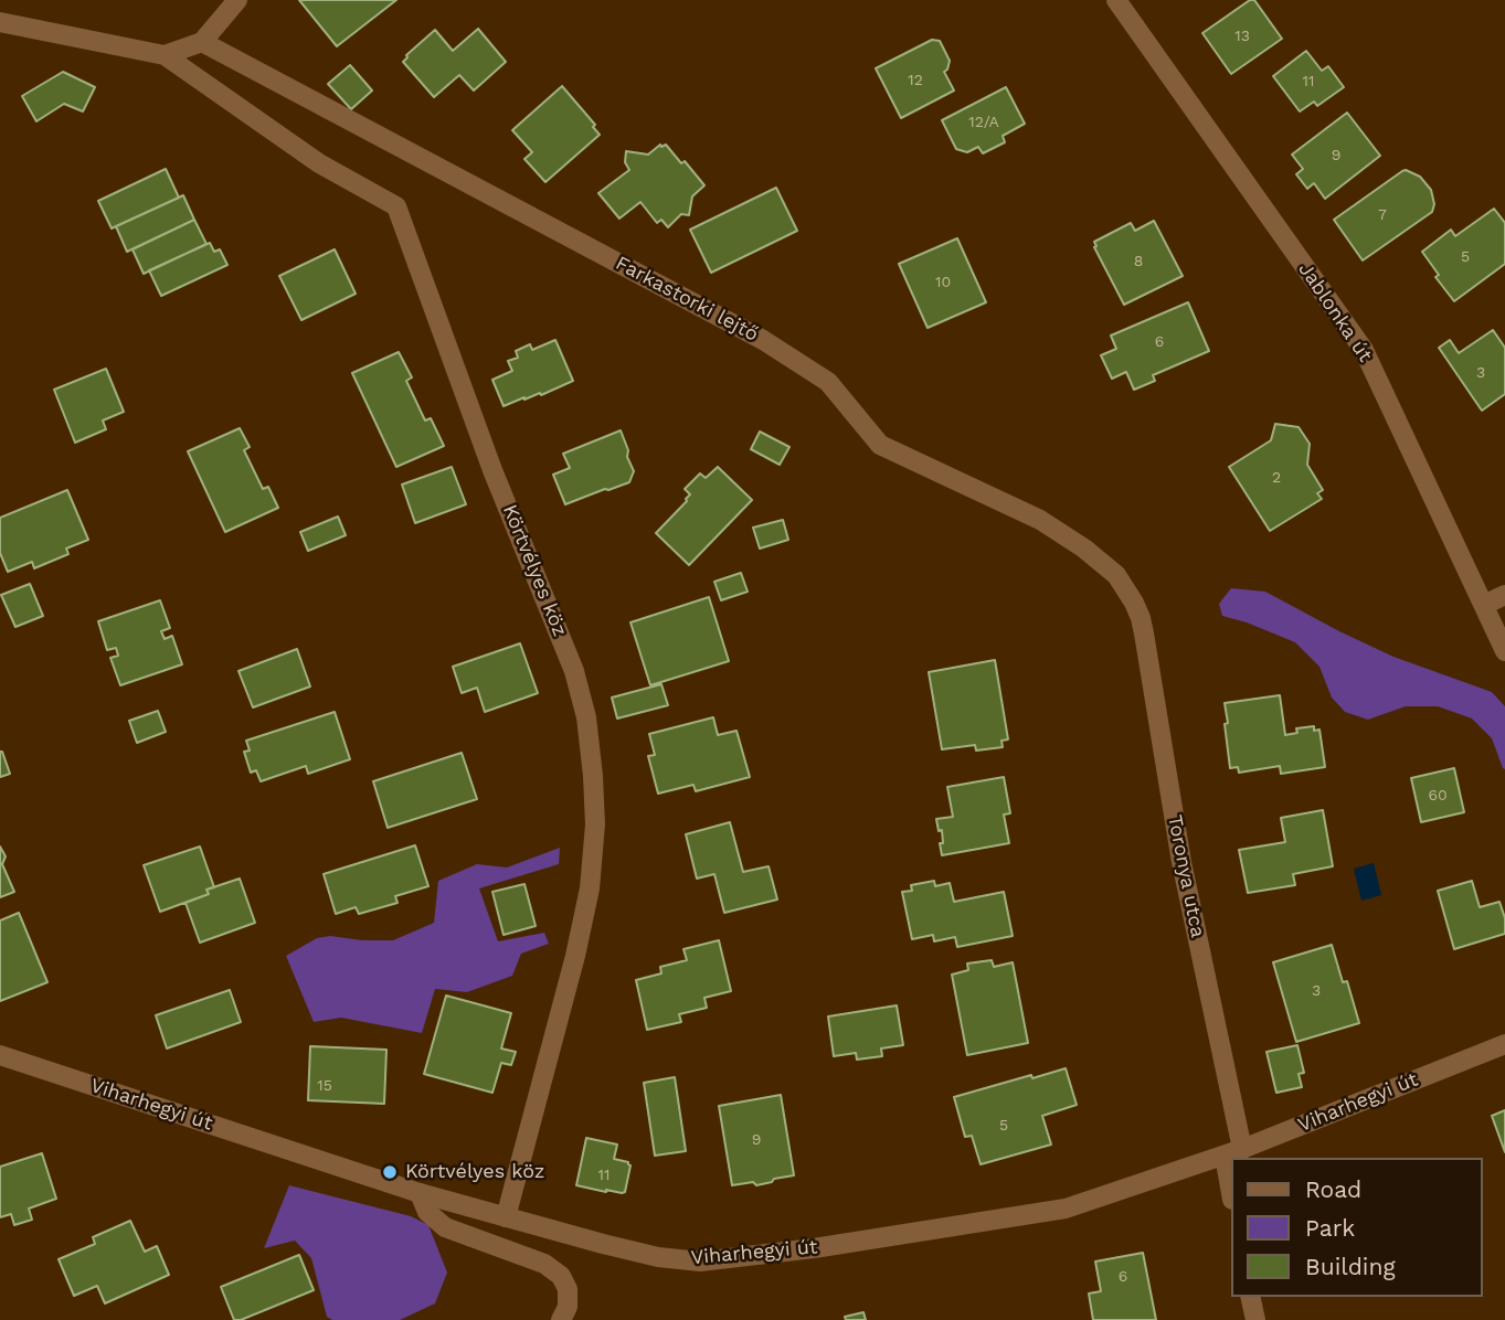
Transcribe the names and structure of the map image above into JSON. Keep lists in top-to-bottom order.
{
  "streets": {
    "street": [
      "Farkastorki lejtő",
      "Jablonka út",
      "Körtvélyes köz",
      "Toronya utca",
      "Viharhegyi út"
    ]
  },
  "crossings": [
    ["Farkastorki lejtő", "Toronya utca"],
    ["Körtvélyes köz", "Viharhegyi út"],
    ["Toronya utca", "Viharhegyi út"]
  ],
  "places": ["Körtvélyes köz"],
  "house_numbers": [
    "13",
    "12",
    "11",
    "12/A",
    "9",
    "7",
    "5",
    "8",
    "10",
    "6",
    "3",
    "2",
    "60",
    "3",
    "15",
    "5",
    "9",
    "11",
    "6"
  ],
  "legend": ["Road", "Park", "Building"]
}
